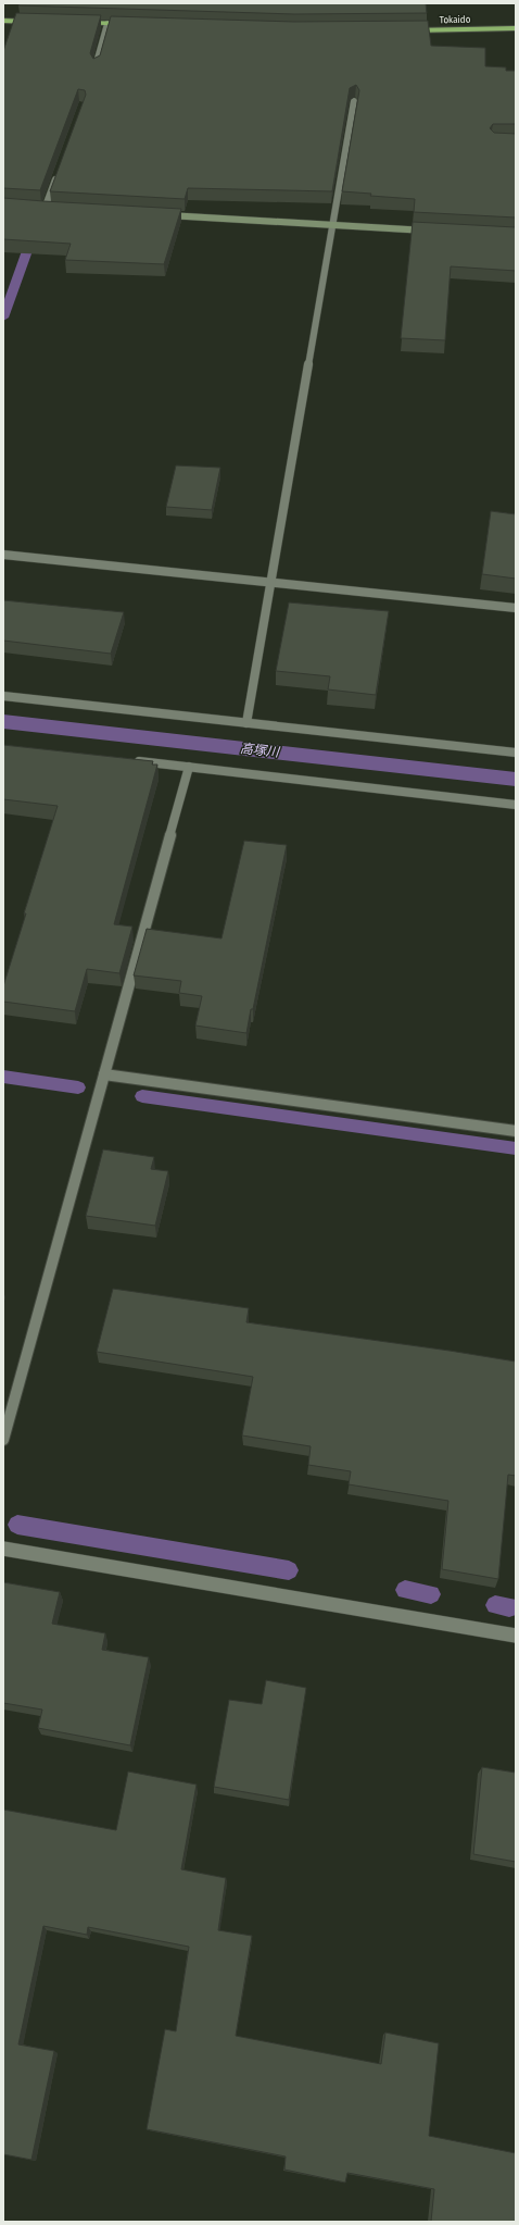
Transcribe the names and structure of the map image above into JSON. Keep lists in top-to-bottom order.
{
  "streets": {
    "highway": ["Tokaido"]
  },
  "water": ["高塚川"]
}
